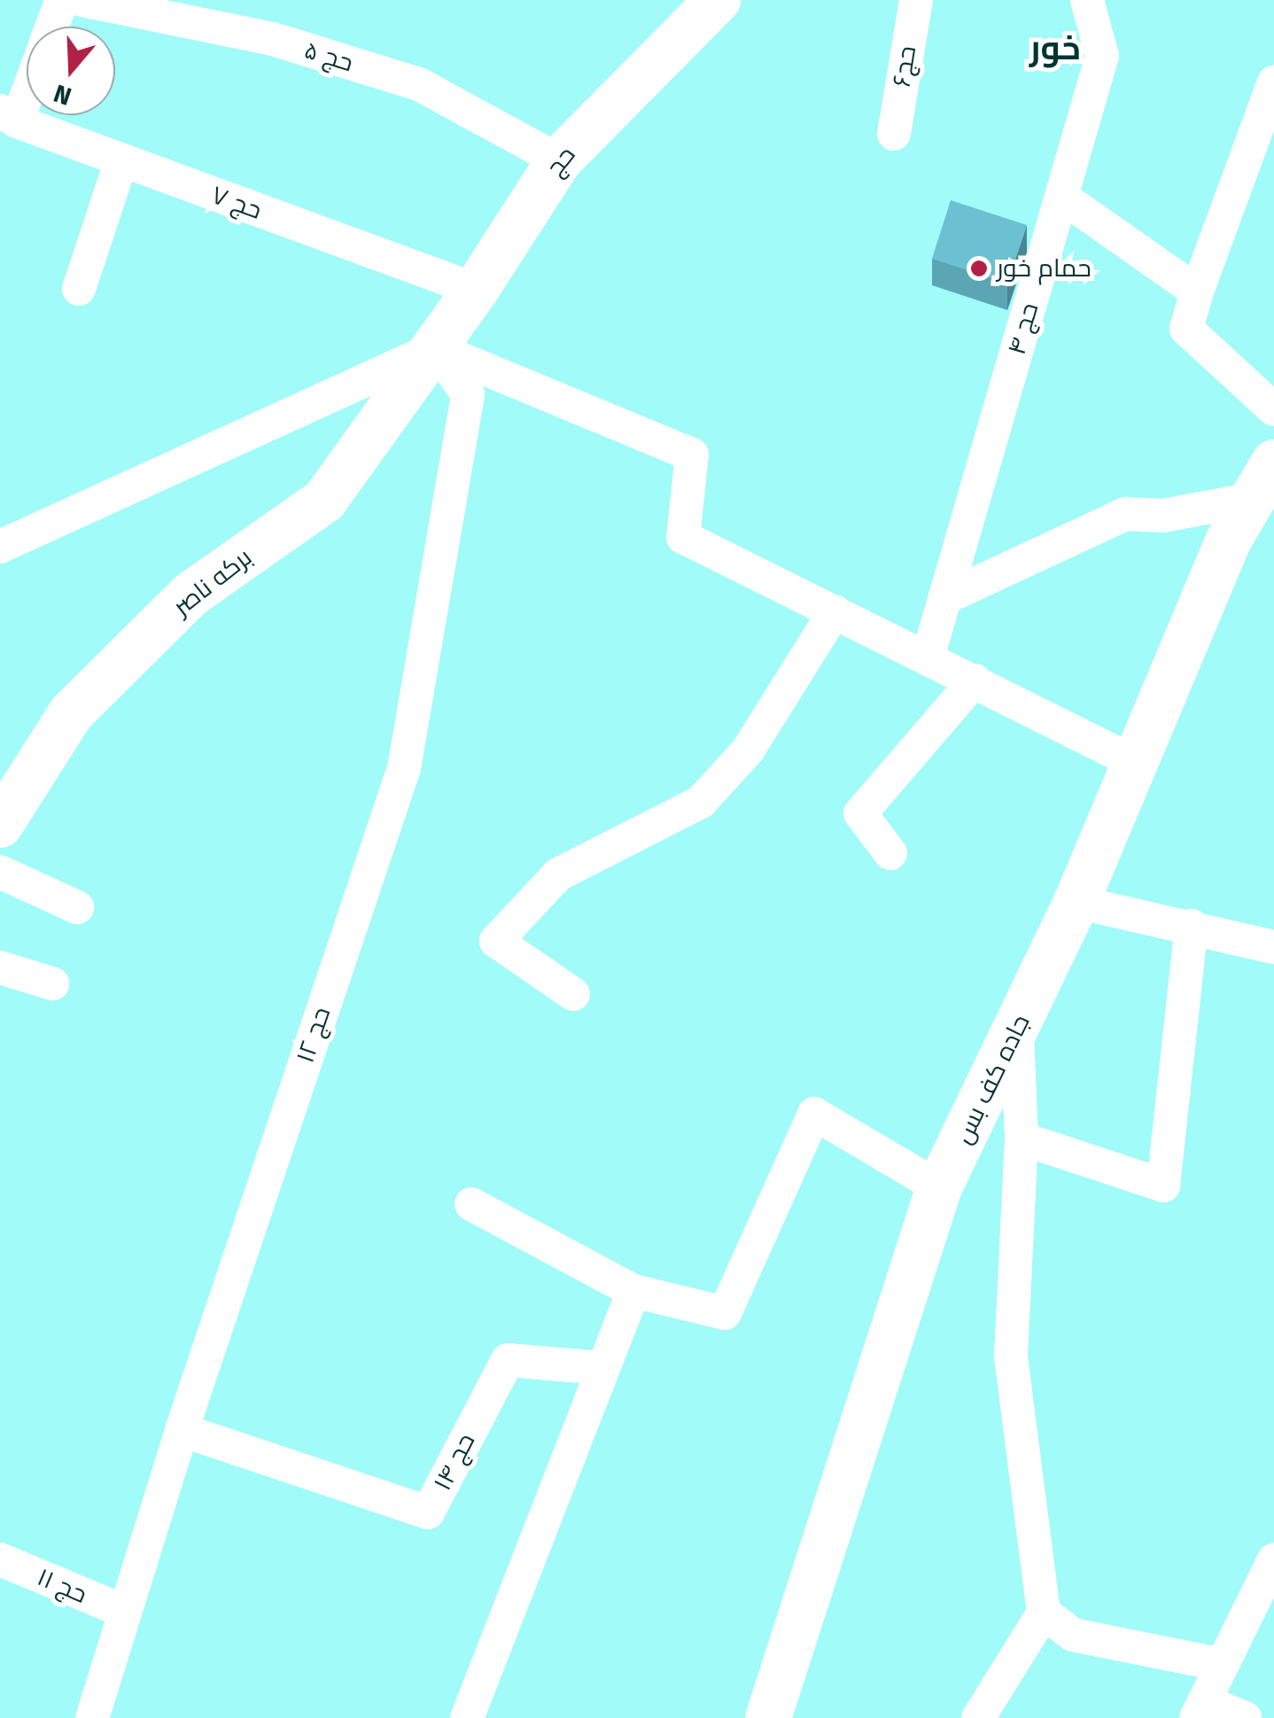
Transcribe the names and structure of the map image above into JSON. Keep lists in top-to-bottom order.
{
  "streets": {
    "street": [
      "حج ۵",
      "حج۶",
      "حج",
      "حج ۷",
      "حج ۴",
      "برکه ناصر",
      "حج ۱۲",
      "جاده کف بس",
      "حج ۱۴",
      "حج ۱۱"
    ]
  },
  "crossings": [
    ["حج ۵", "حج"],
    ["حج", "حج ۷"],
    ["حج", "برکه ناصر"],
    ["حج", "حج ۱۲"],
    ["برکه ناصر", "حج ۱۲"],
    ["حج ۱۲", "حج ۱۴"],
    ["حج ۱۲", "حج ۱۱"]
  ],
  "districts": ["خور"],
  "places": ["حمام خور"],
  "north": "bottom"
}
